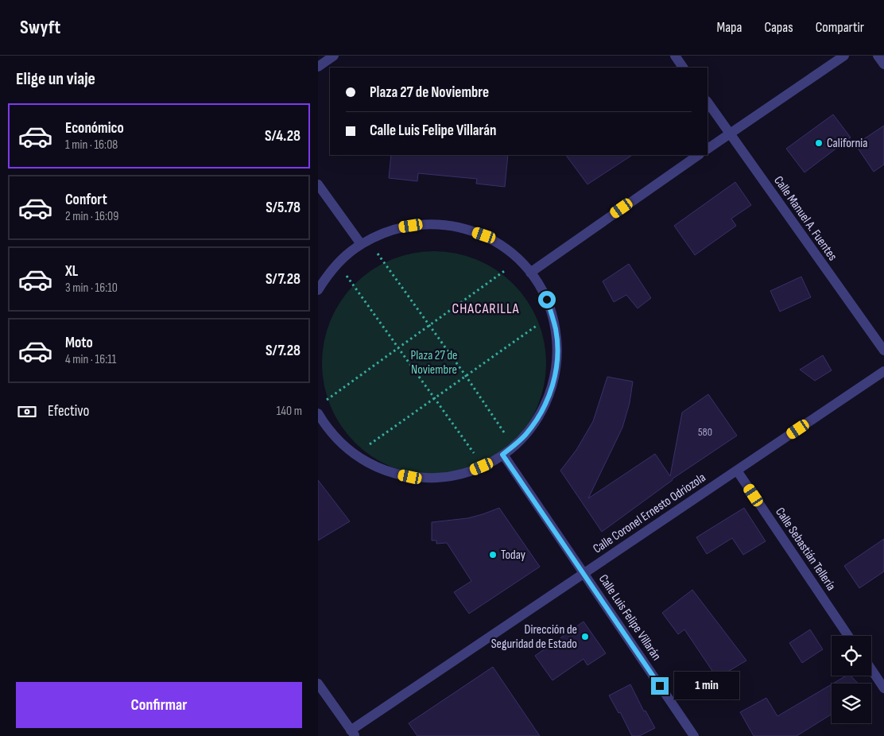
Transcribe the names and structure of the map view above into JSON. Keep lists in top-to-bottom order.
{
  "streets": {
    "street": [
      "Calle Manuel A. Fuentes",
      "Calle Coronel Ernesto Odriozola",
      "Calle Sebastián Tellería",
      "Calle Luis Felipe Villarán"
    ]
  },
  "crossings": [
    ["Calle Coronel Ernesto Odriozola", "Calle Sebastián Tellería"],
    ["Calle Coronel Ernesto Odriozola", "Calle Luis Felipe Villarán"]
  ],
  "districts": ["CHACARILLA"],
  "parks": ["Plaza 27 de Noviembre"],
  "places": ["California", "Today", "Dirección de Seguridad de Estado"],
  "house_numbers": ["580"],
  "page": {
    "header": "Swyft",
    "nav": ["Mapa", "Capas", "Compartir"],
    "heading": "Elige un viaje",
    "banner": ["Plaza 27 de Noviembre", "Calle Luis Felipe Villarán"],
    "list": [
      {
        "name": "Económico",
        "note": "1 min · 16:08",
        "value": "S/4.28"
      },
      {
        "name": "Confort",
        "note": "2 min · 16:09",
        "value": "S/5.78"
      },
      {
        "name": "XL",
        "note": "3 min · 16:10",
        "value": "S/7.28"
      },
      {
        "name": "Moto",
        "note": "4 min · 16:11",
        "value": "S/7.28"
      }
    ],
    "pay": ["Efectivo", "140 m"],
    "bubble": "1 min",
    "buttons": "Confirmar"
  }
}
